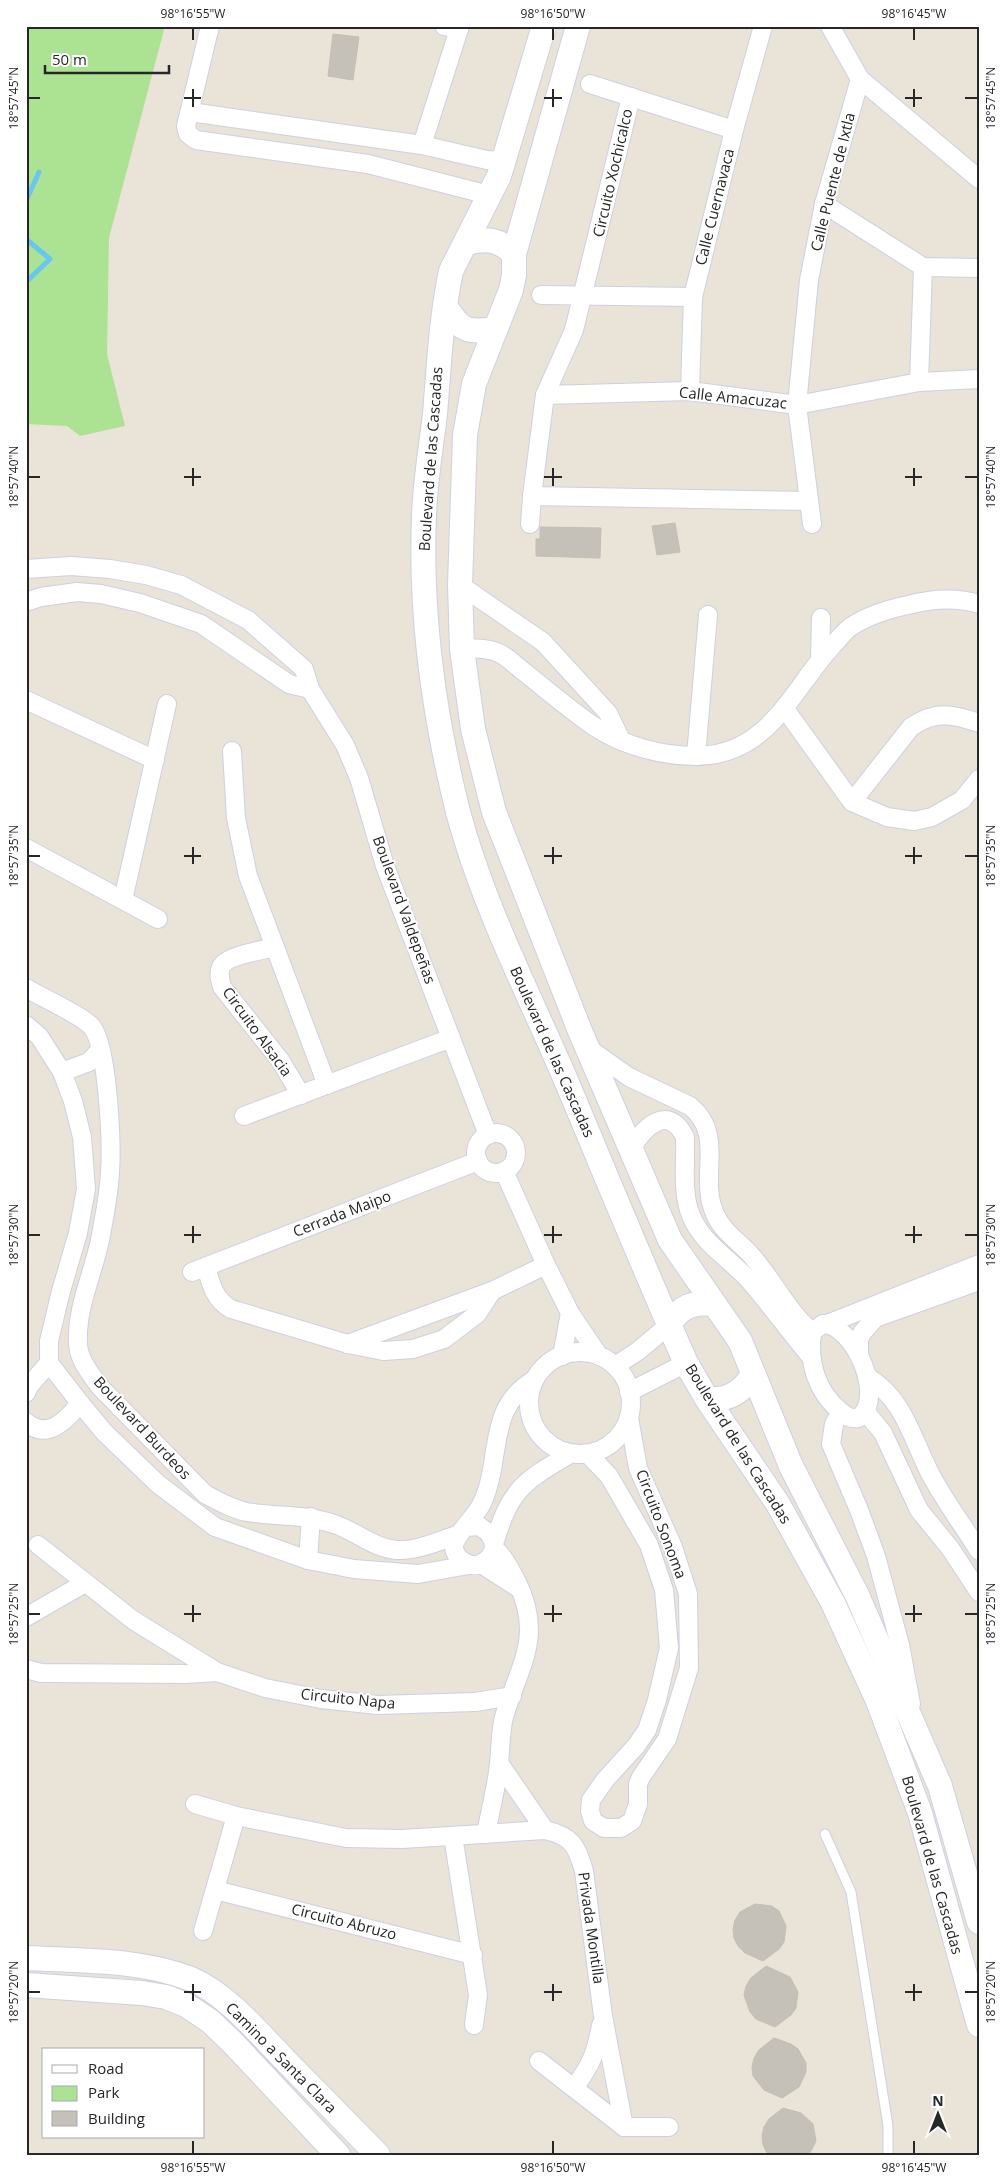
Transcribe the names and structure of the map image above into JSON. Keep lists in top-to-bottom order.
{
  "streets": {
    "main road": ["Boulevard de las Cascadas", "Camino a Santa Clara"],
    "street": [
      "Circuito Xochicalco",
      "Calle Puente de Ixtla",
      "Calle Cuernavaca",
      "Calle Amacuzac",
      "Boulevard Valdepeñas",
      "Circuito Alsacia",
      "Cerrada Maipo",
      "Boulevard Burdeos",
      "Circuito Sonoma",
      "Circuito Napa",
      "Circuito Abruzo",
      "Privada Montilla"
    ]
  },
  "crossings": [
    ["Circuito Xochicalco", "Calle Cuernavaca"],
    ["Circuito Xochicalco", "Calle Amacuzac"],
    ["Calle Puente de Ixtla", "Calle Amacuzac"],
    ["Calle Cuernavaca", "Calle Amacuzac"],
    ["Boulevard Valdepeñas", "Circuito Alsacia"],
    ["Boulevard Valdepeñas", "Cerrada Maipo"]
  ],
  "legend": ["Road", "Park", "Building"],
  "scale_bar": "50 m",
  "north": "top",
  "coordinates": [
    "98°16'55\"W",
    "98°16'50\"W",
    "98°16'45\"W",
    "18°57'45\"N",
    "18°57'40\"N",
    "18°57'35\"N",
    "18°57'30\"N",
    "18°57'25\"N",
    "18°57'20\"N"
  ]
}
